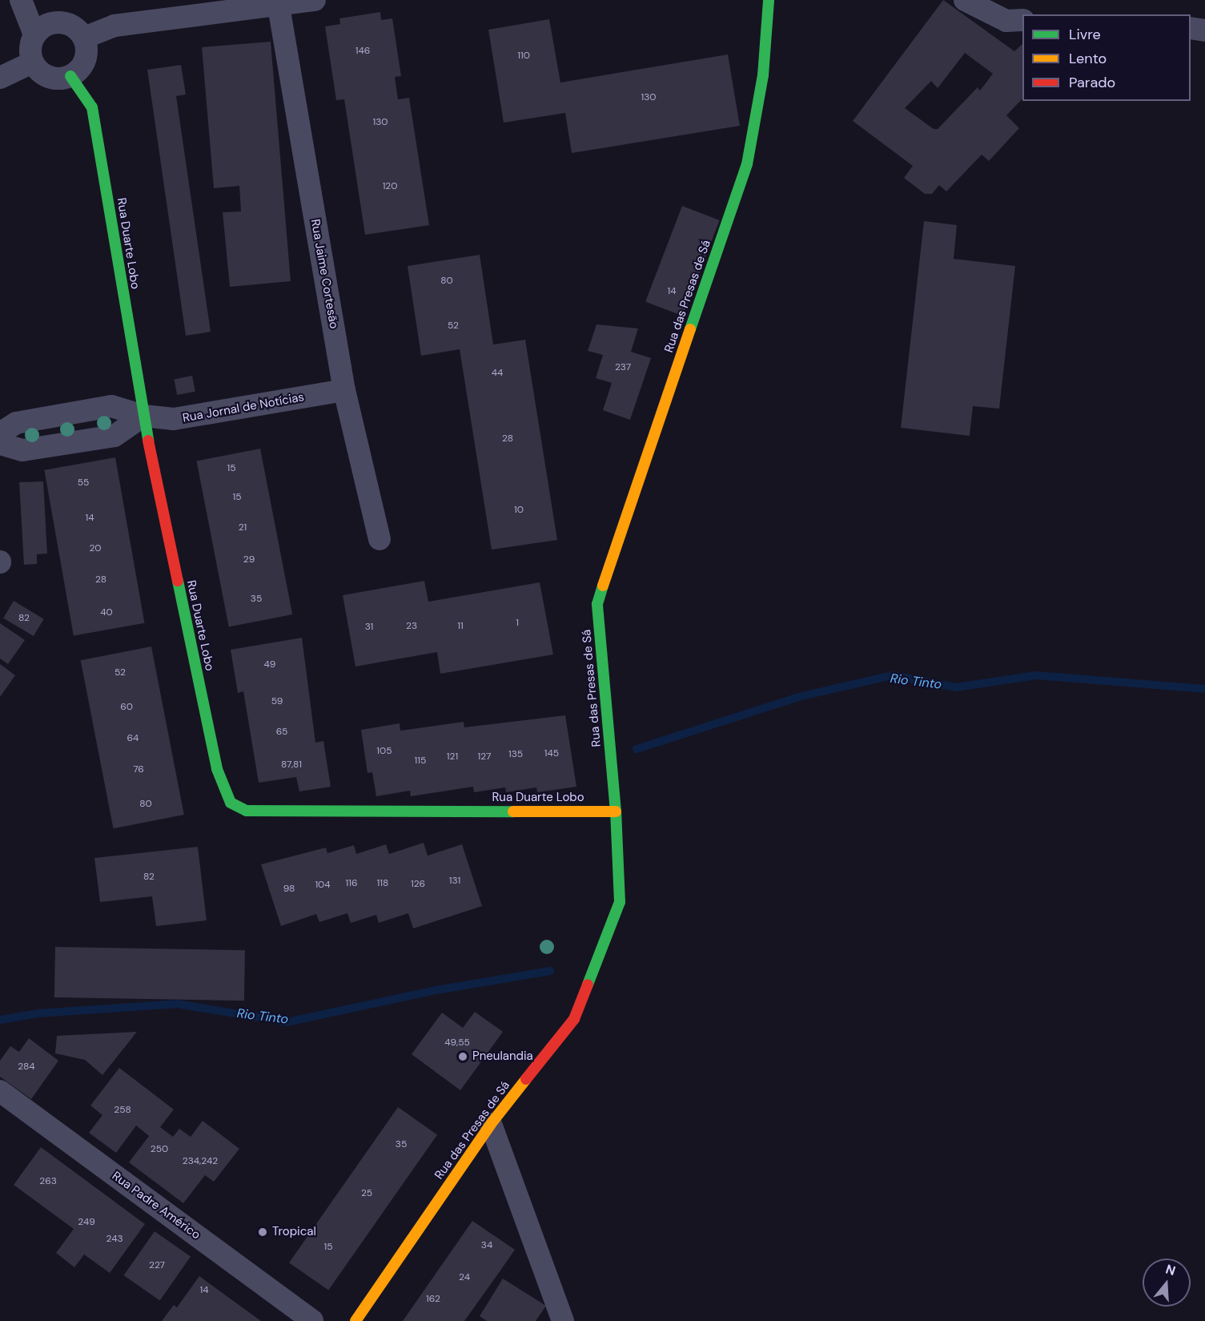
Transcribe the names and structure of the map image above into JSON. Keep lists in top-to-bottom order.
{
  "streets": {
    "street": [
      "Rua Duarte Lobo",
      "Rua Jaime Cortesão",
      "Rua das Presas de Sá",
      "Rua Jornal de Notícias",
      "Rua Padre Américo"
    ]
  },
  "crossings": [
    ["Rua Duarte Lobo", "Rua das Presas de Sá"],
    ["Rua Duarte Lobo", "Rua Jornal de Notícias"],
    ["Rua Jaime Cortesão", "Rua Jornal de Notícias"]
  ],
  "water": ["Rio Tinto"],
  "places": ["Pneulandia", "Tropical"],
  "house_numbers": [
    "146",
    "110",
    "130",
    "130",
    "120",
    "80",
    "14",
    "52",
    "237",
    "44",
    "28",
    "15",
    "55",
    "15",
    "10",
    "14",
    "21",
    "20",
    "29",
    "28",
    "35",
    "40",
    "82",
    "1",
    "23",
    "11",
    "31",
    "49",
    "52",
    "59",
    "60",
    "65",
    "64",
    "105",
    "145",
    "135",
    "121",
    "127",
    "115",
    "87,81",
    "76",
    "80",
    "82",
    "131",
    "116",
    "118",
    "126",
    "104",
    "98",
    "49,55",
    "284",
    "258",
    "35",
    "250",
    "234,242",
    "263",
    "25",
    "249",
    "243",
    "34",
    "15",
    "227",
    "24",
    "14",
    "162"
  ],
  "legend": ["Livre", "Lento", "Parado"],
  "north": "top"
}
